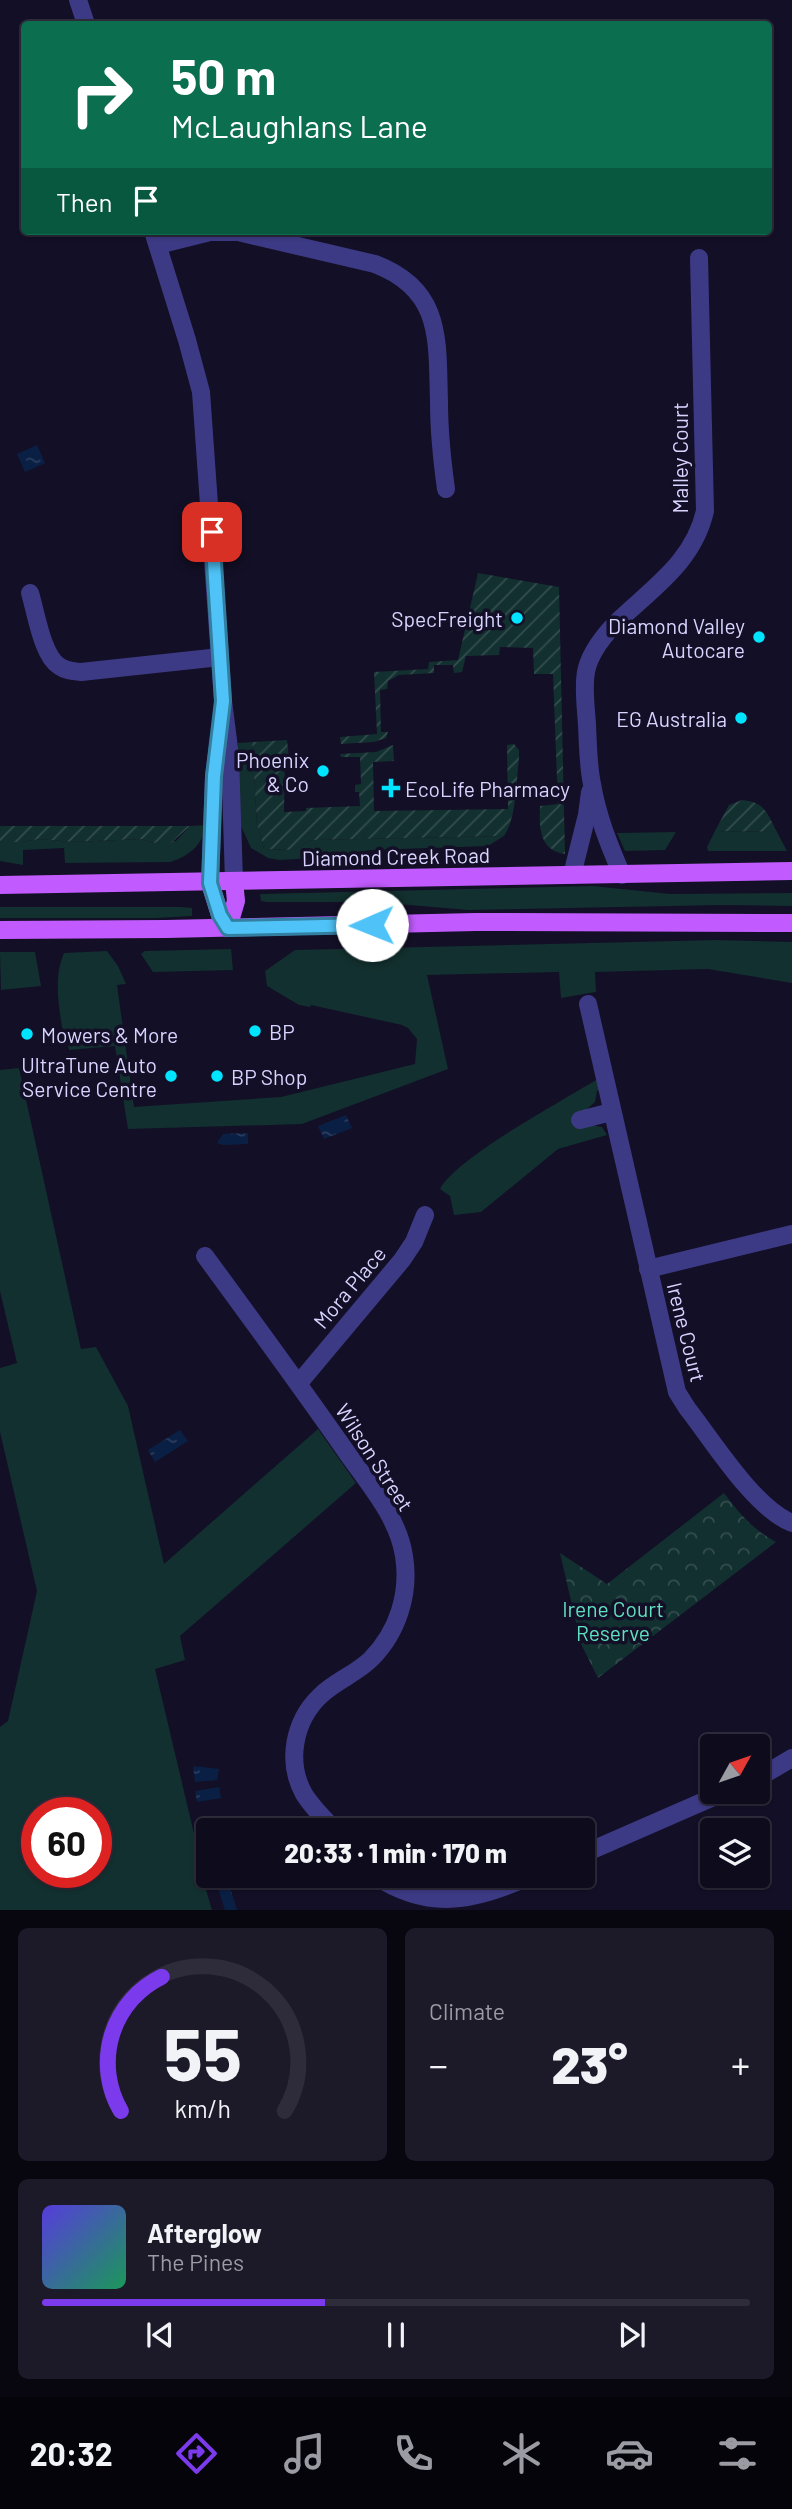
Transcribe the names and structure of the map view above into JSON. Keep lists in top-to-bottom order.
{
  "streets": {
    "main road": ["Diamond Creek Road"],
    "street": [
      "Malley Court",
      "Mora Place",
      "Irene Court",
      "Wilson Street"
    ]
  },
  "crossings": [
    ["Malley Court", "Diamond Creek Road"],
    ["Mora Place", "Wilson Street"]
  ],
  "parks": ["Irene Court Reserve"],
  "places": {
    "other": [
      "SpecFreight",
      "Diamond Valley Autocare",
      "EG Australia",
      "Phoenix & Co",
      "BP",
      "Mowers & More",
      "UltraTune Auto Service Centre",
      "BP Shop"
    ],
    "health": ["EcoLife Pharmacy"]
  },
  "north": "top right",
  "page": {
    "turn": ["50 m", "McLaughlans Lane"],
    "then": "Then",
    "limit": "60",
    "trip": "20:33 · 1 min · 170 m",
    "tile": "Climate",
    "heat": ["−", "23°", "+"],
    "song": ["Afterglow", "The Pines"],
    "tabs": "20:32",
    "gauge": ["55", "km/h"]
  }
}
